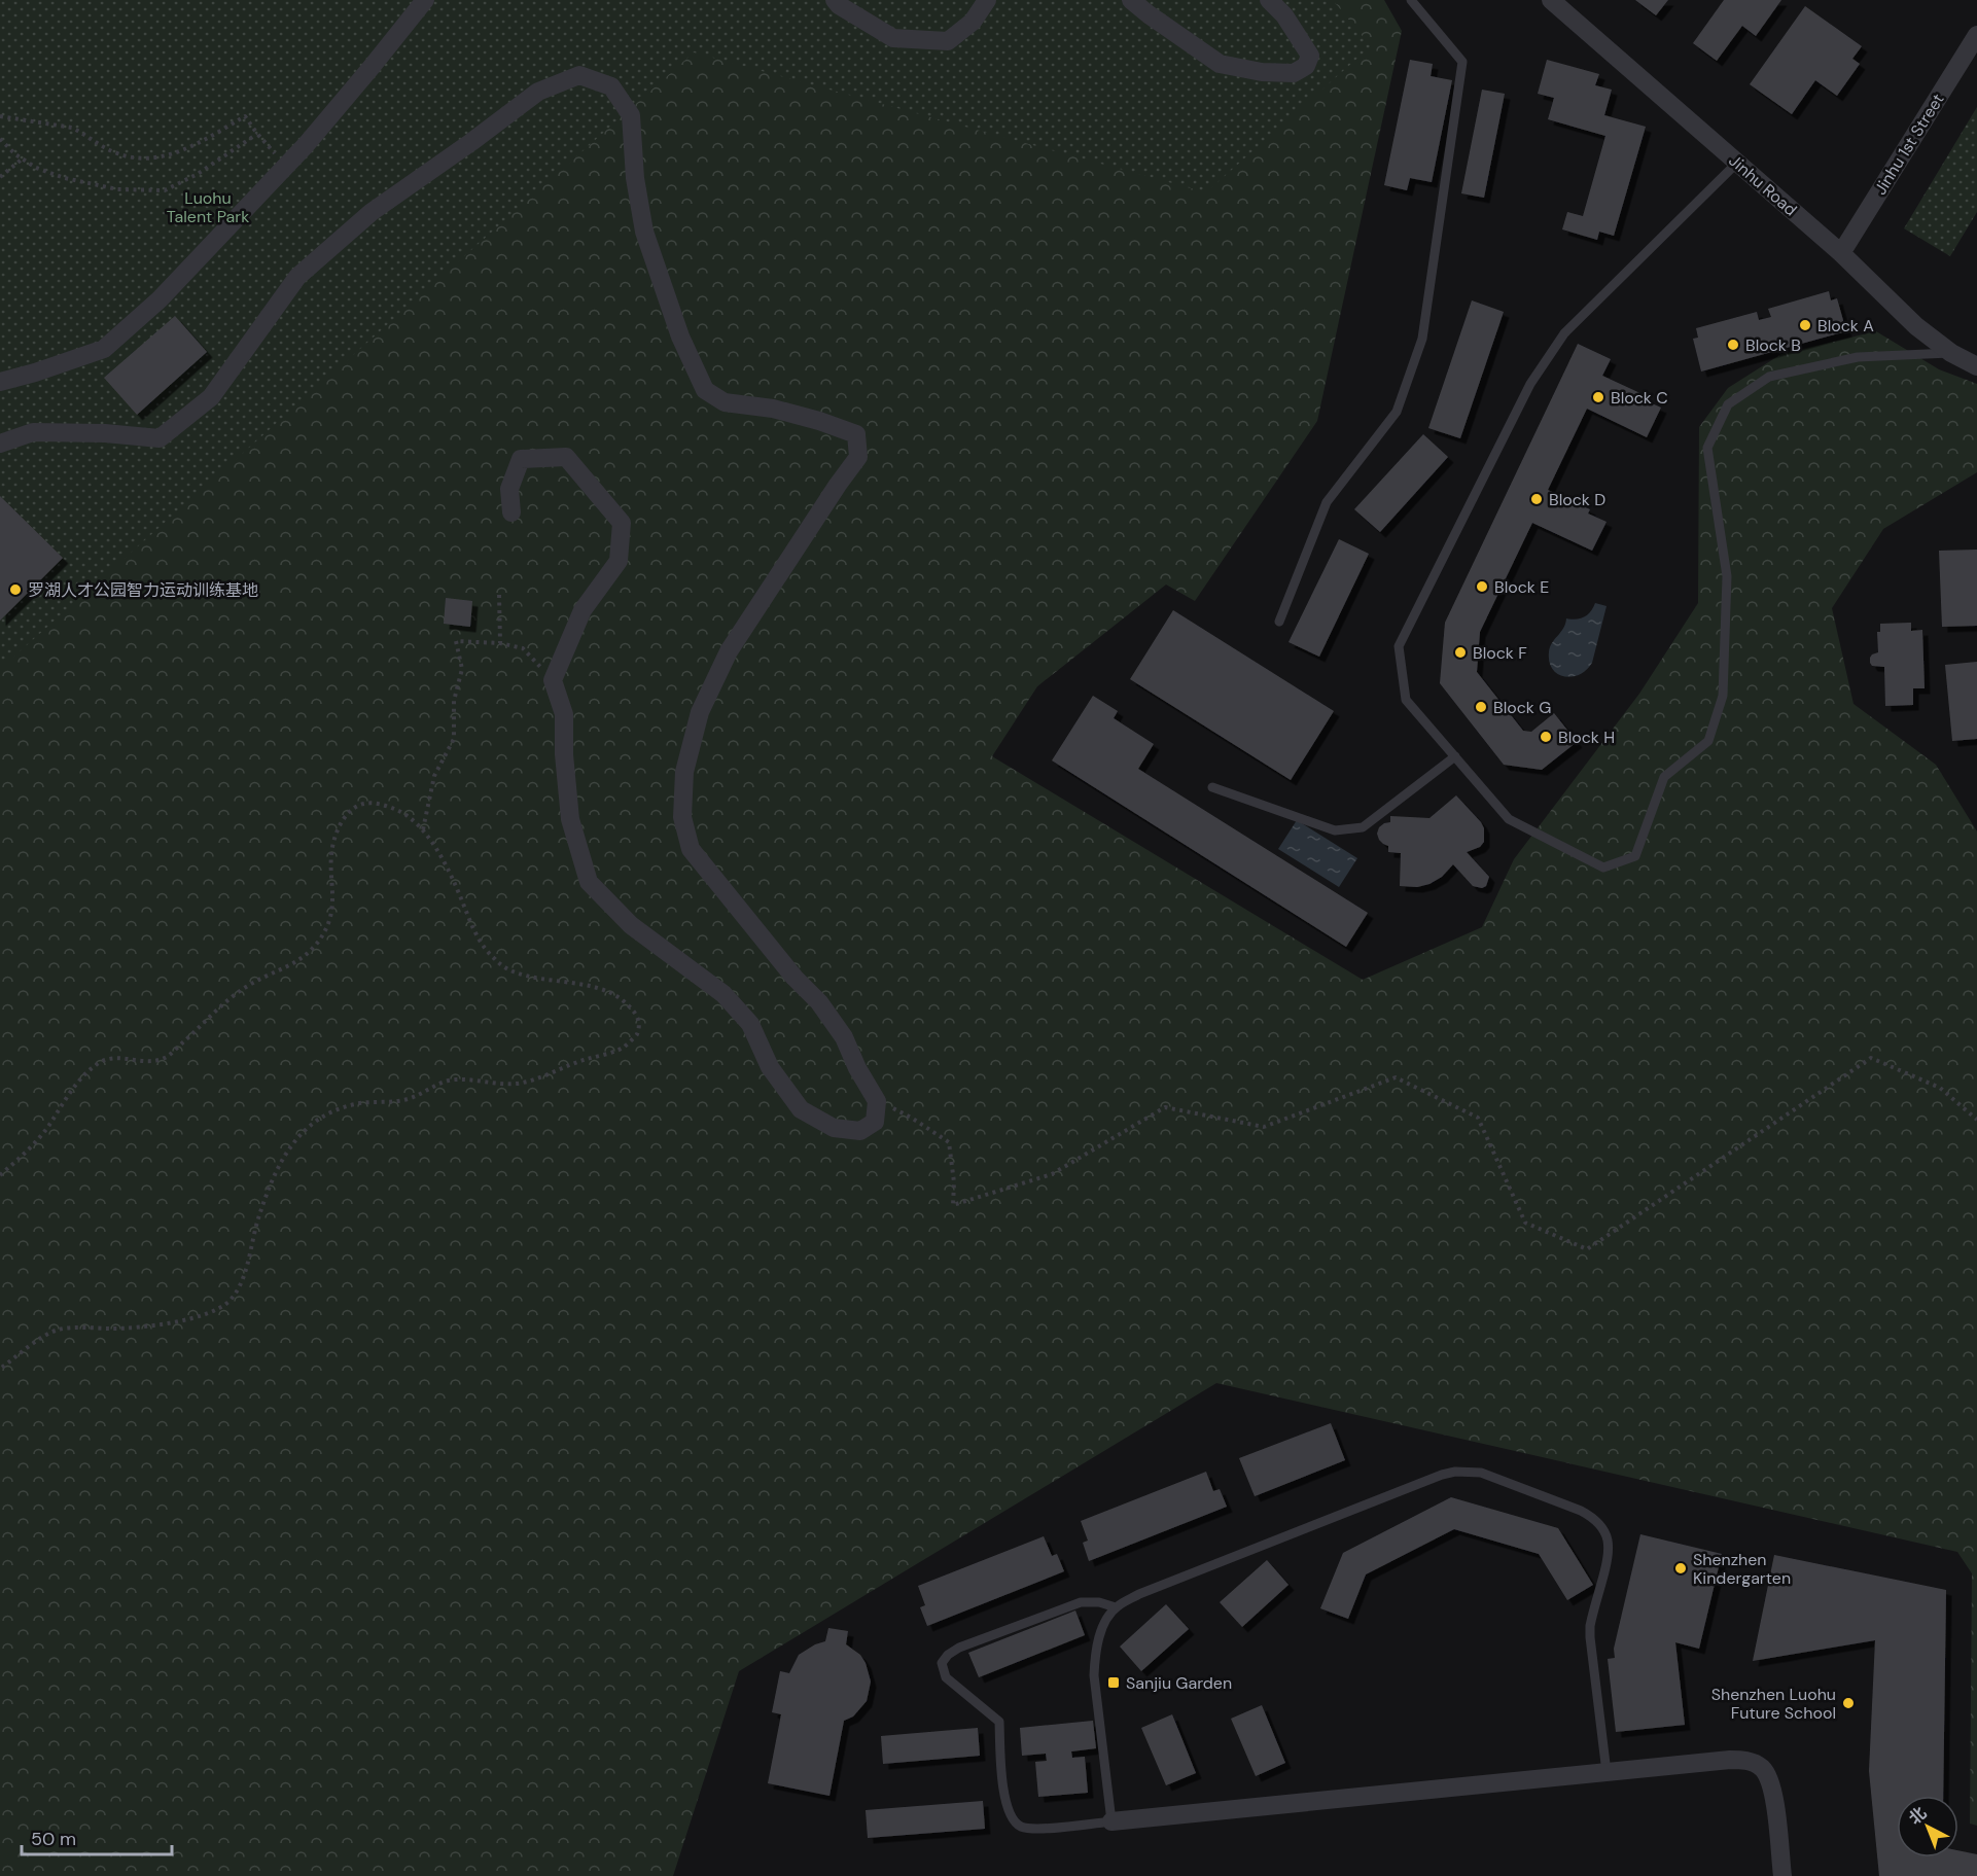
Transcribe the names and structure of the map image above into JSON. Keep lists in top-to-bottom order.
{
  "streets": {
    "street": ["Jinhu 1st Street", "Jinhu Road"]
  },
  "crossings": [
    ["Jinhu 1st Street", "Jinhu Road"]
  ],
  "parks": ["Luohu Talent Park"],
  "places": {
    "other": [
      "Block A",
      "Block B",
      "Block C",
      "Block D",
      "Block E",
      "罗湖人才公园智力运动训练基地",
      "Block F",
      "Block G",
      "Block H",
      "Shenzhen Kindergarten",
      "Shenzhen Luohu Future School"
    ],
    "transit": ["Sanjiu Garden"]
  },
  "scale_bar": "50 m",
  "north": "top left"
}
